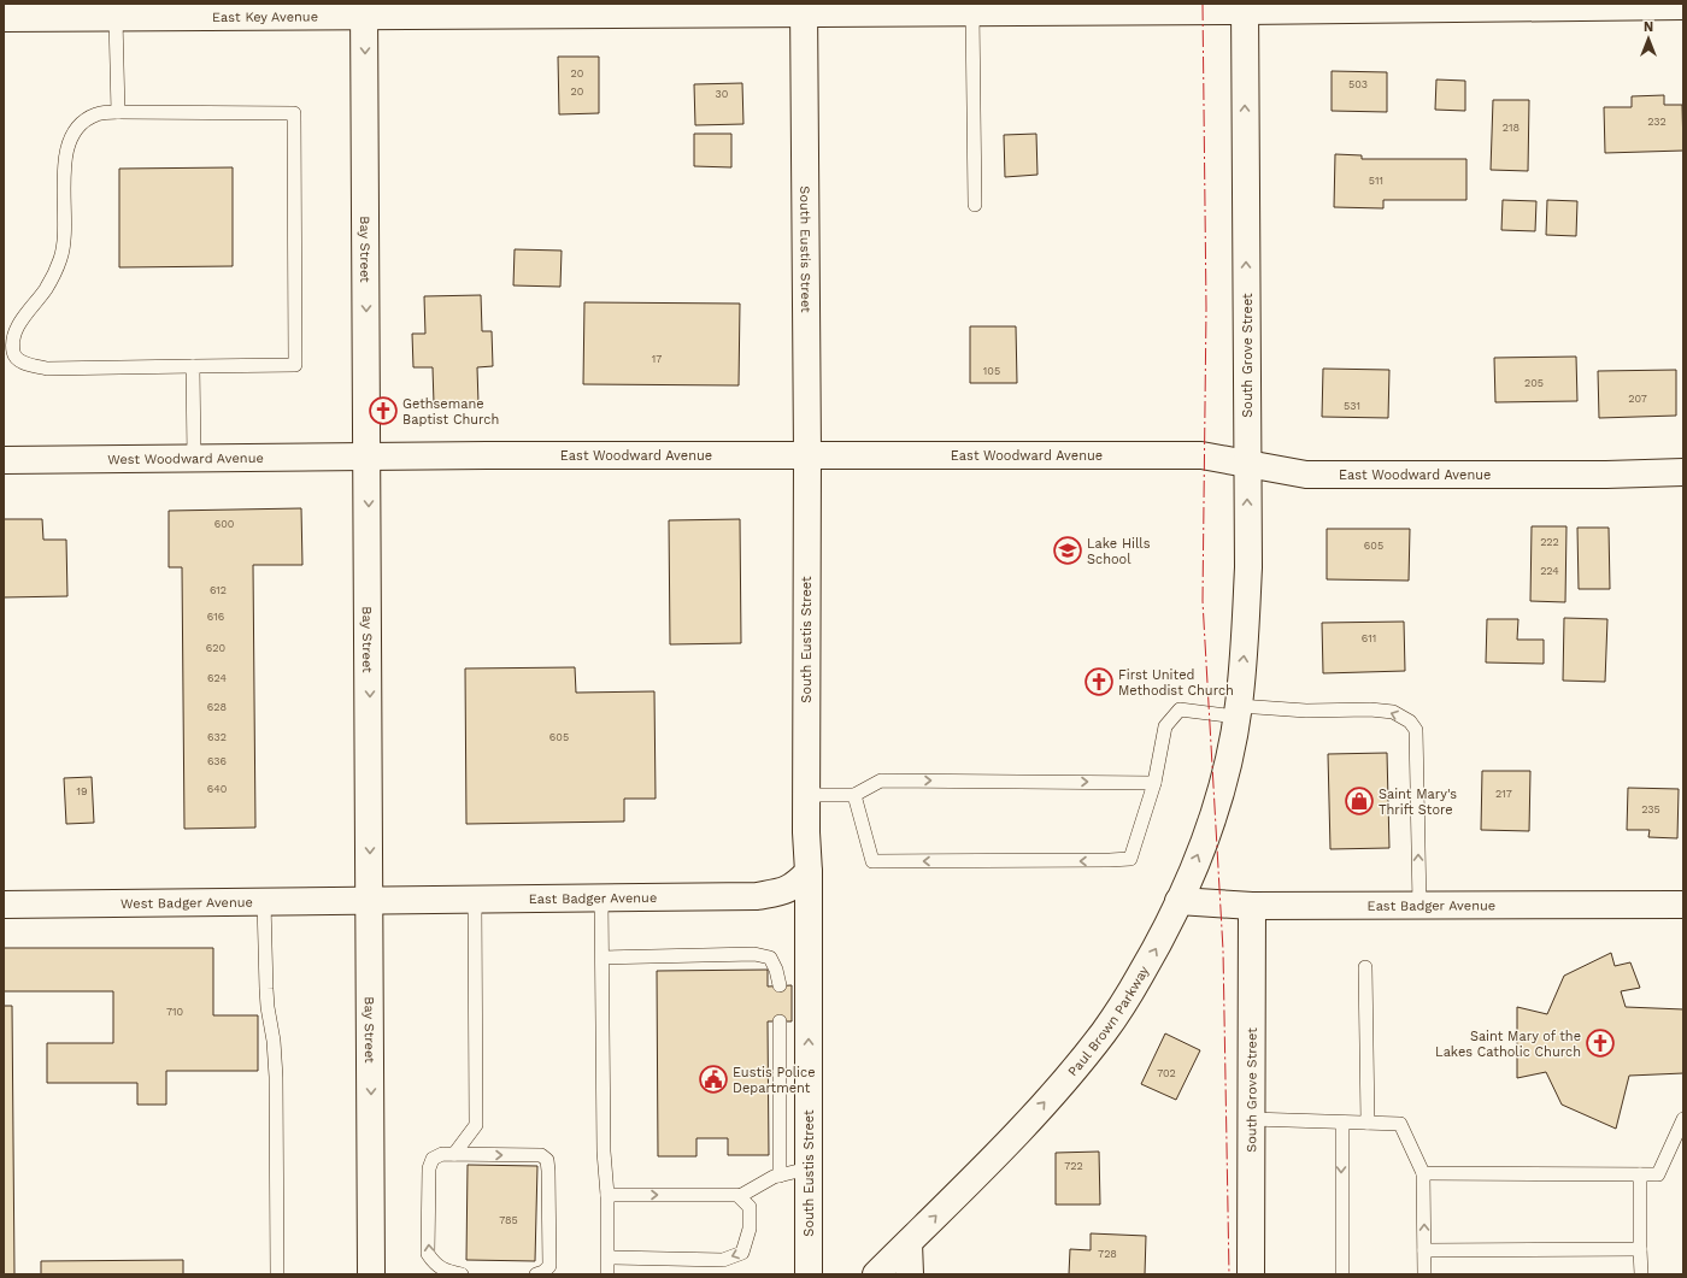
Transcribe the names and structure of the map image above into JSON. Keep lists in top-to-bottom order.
{
  "streets": {
    "street": [
      "East Key Avenue",
      "Bay Street",
      "South Eustis Street",
      "South Grove Street",
      "East Woodward Avenue",
      "West Woodward Avenue",
      "East Badger Avenue",
      "West Badger Avenue",
      "Paul Brown Parkway"
    ]
  },
  "crossings": [
    ["East Key Avenue", "Bay Street"],
    ["East Key Avenue", "South Eustis Street"],
    ["East Key Avenue", "South Grove Street"],
    ["Bay Street", "East Woodward Avenue"],
    ["Bay Street", "West Woodward Avenue"],
    ["Bay Street", "East Badger Avenue"],
    ["Bay Street", "West Badger Avenue"],
    ["South Eustis Street", "East Woodward Avenue"],
    ["South Eustis Street", "East Badger Avenue"],
    ["South Grove Street", "East Woodward Avenue"],
    ["South Grove Street", "East Badger Avenue"],
    ["South Grove Street", "Paul Brown Parkway"],
    ["East Woodward Avenue", "West Woodward Avenue"],
    ["East Badger Avenue", "West Badger Avenue"],
    ["East Badger Avenue", "Paul Brown Parkway"]
  ],
  "one_way": ["Bay Street", "South Grove Street", "Paul Brown Parkway"],
  "places": {
    "church": ["Gethsemane Baptist Church", "First United Methodist Church", "Saint Mary of the Lakes Catholic Church"],
    "school or university": ["Lake Hills School"],
    "shop": ["Saint Mary's Thrift Store"],
    "public building": ["Eustis Police Department"]
  },
  "house_numbers": [
    "20",
    "503",
    "20",
    "30",
    "232",
    "218",
    "511",
    "17",
    "105",
    "205",
    "207",
    "531",
    "600",
    "222",
    "605",
    "224",
    "612",
    "616",
    "611",
    "620",
    "624",
    "628",
    "632",
    "605",
    "636",
    "640",
    "19",
    "217",
    "235",
    "710",
    "702",
    "722",
    "785",
    "728"
  ],
  "north": "top"
}
